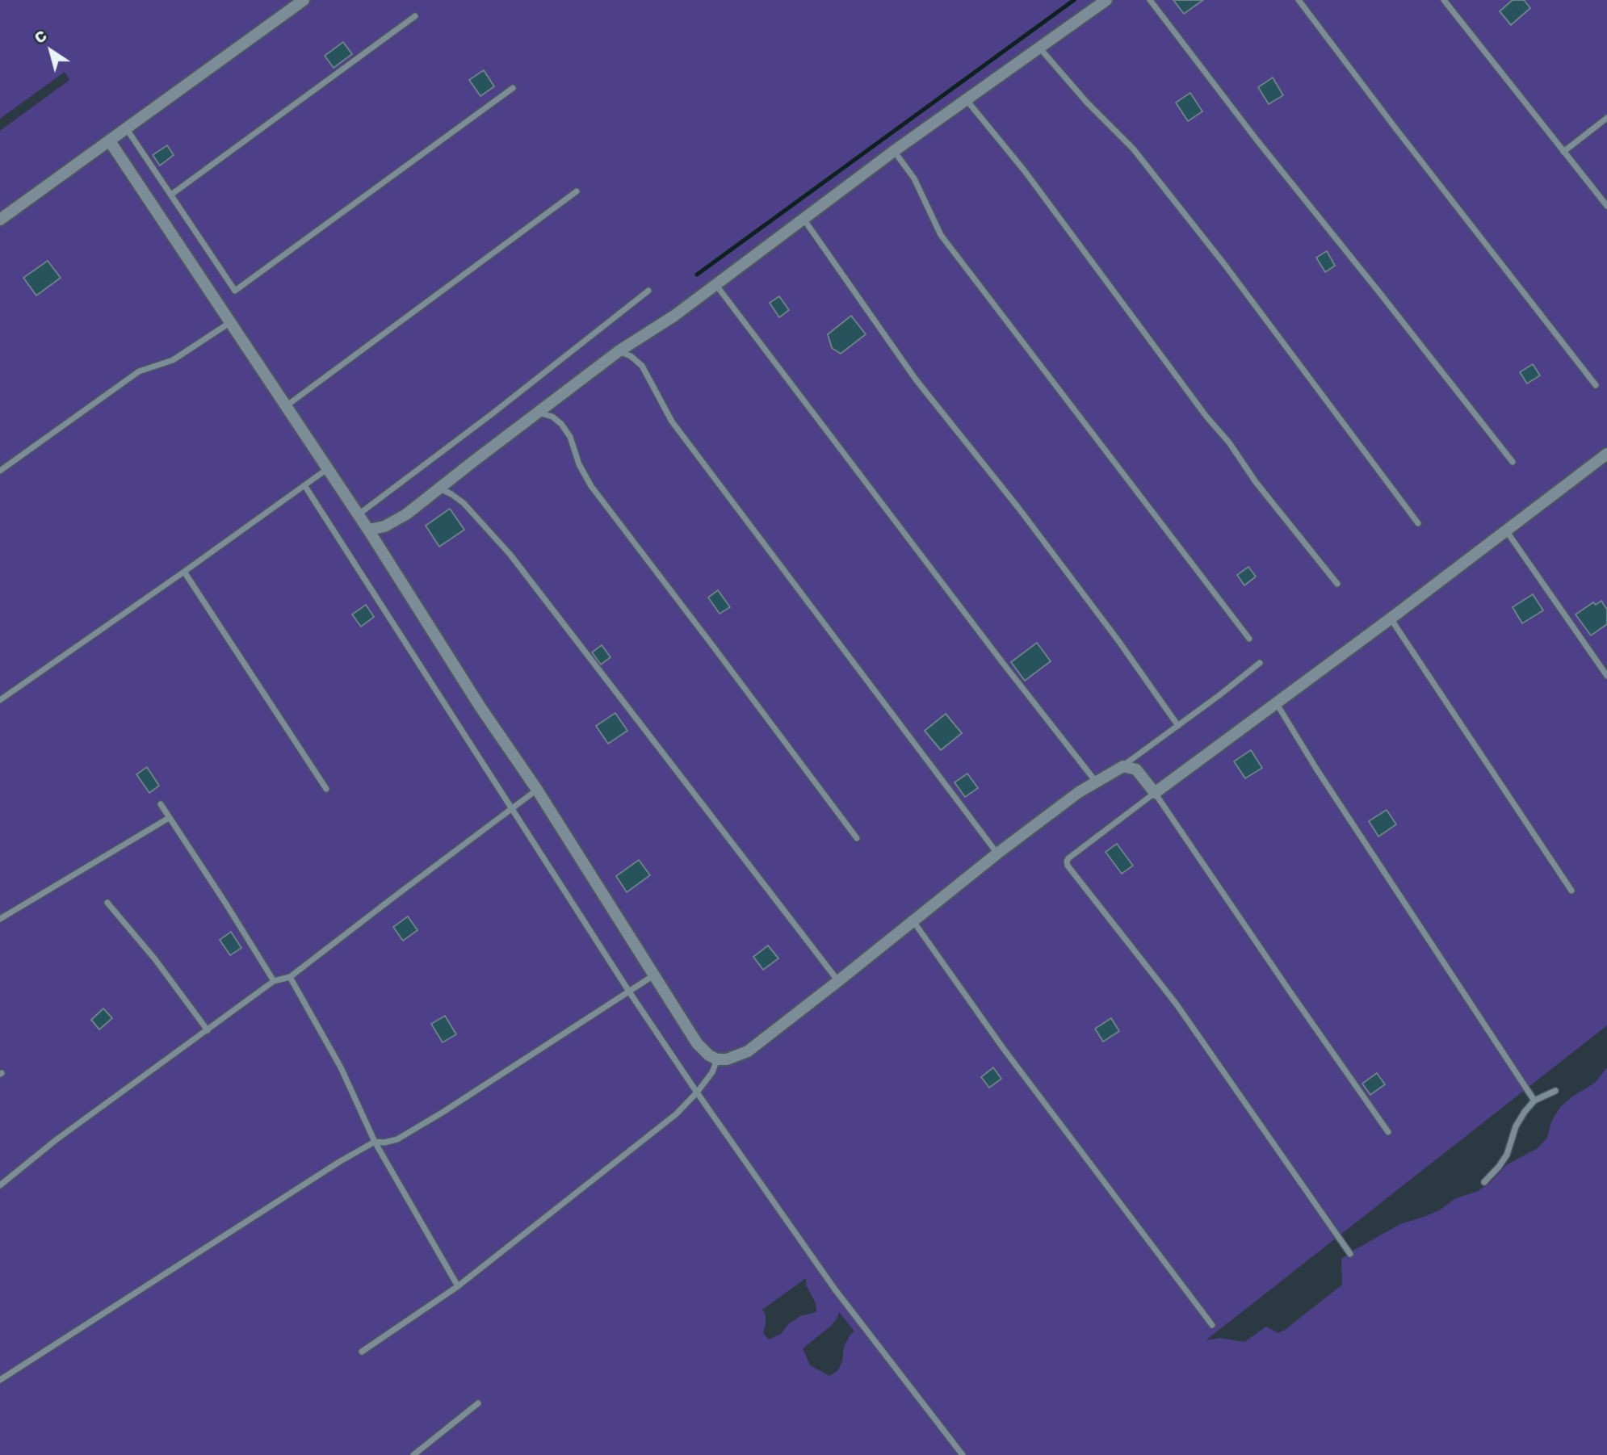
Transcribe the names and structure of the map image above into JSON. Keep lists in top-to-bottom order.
{
  "north": "top left"
}
